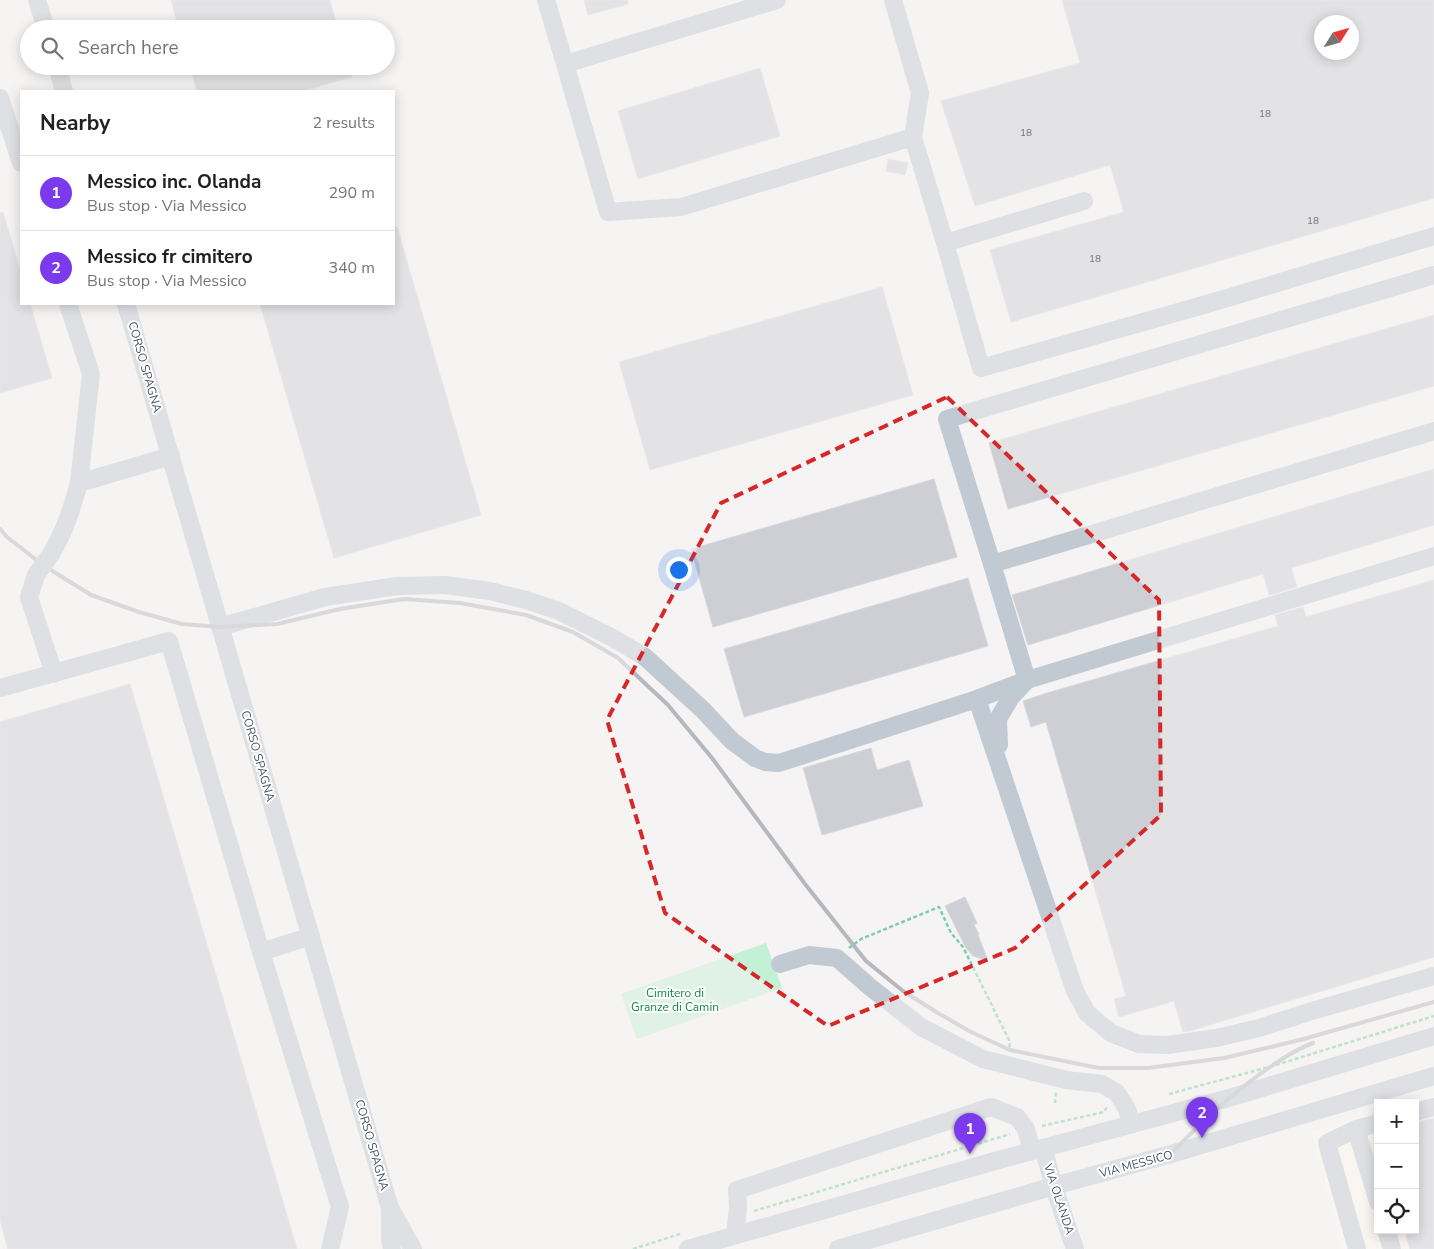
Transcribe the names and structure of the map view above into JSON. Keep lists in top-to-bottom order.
{
  "streets": {
    "street": ["CORSO SPAGNA", "VIA MESSICO", "VIA OLANDA"]
  },
  "crossings": [
    ["VIA MESSICO", "VIA OLANDA"]
  ],
  "parks": ["Cimitero di Granze di Camin"],
  "house_numbers": [
    "18",
    "18",
    "18",
    "18"
  ],
  "north": "top right",
  "page": {
    "search": "Search here",
    "heading": ["Nearby", "2 results"],
    "list": [
      {
        "mark": "1",
        "name": "Messico inc. Olanda",
        "note": "Bus stop · Via Messico",
        "value": "290 m"
      },
      {
        "mark": "2",
        "name": "Messico fr cimitero",
        "note": "Bus stop · Via Messico",
        "value": "340 m"
      }
    ],
    "pins": ["2", "1"],
    "map_buttons": ["+", "−"]
  }
}
